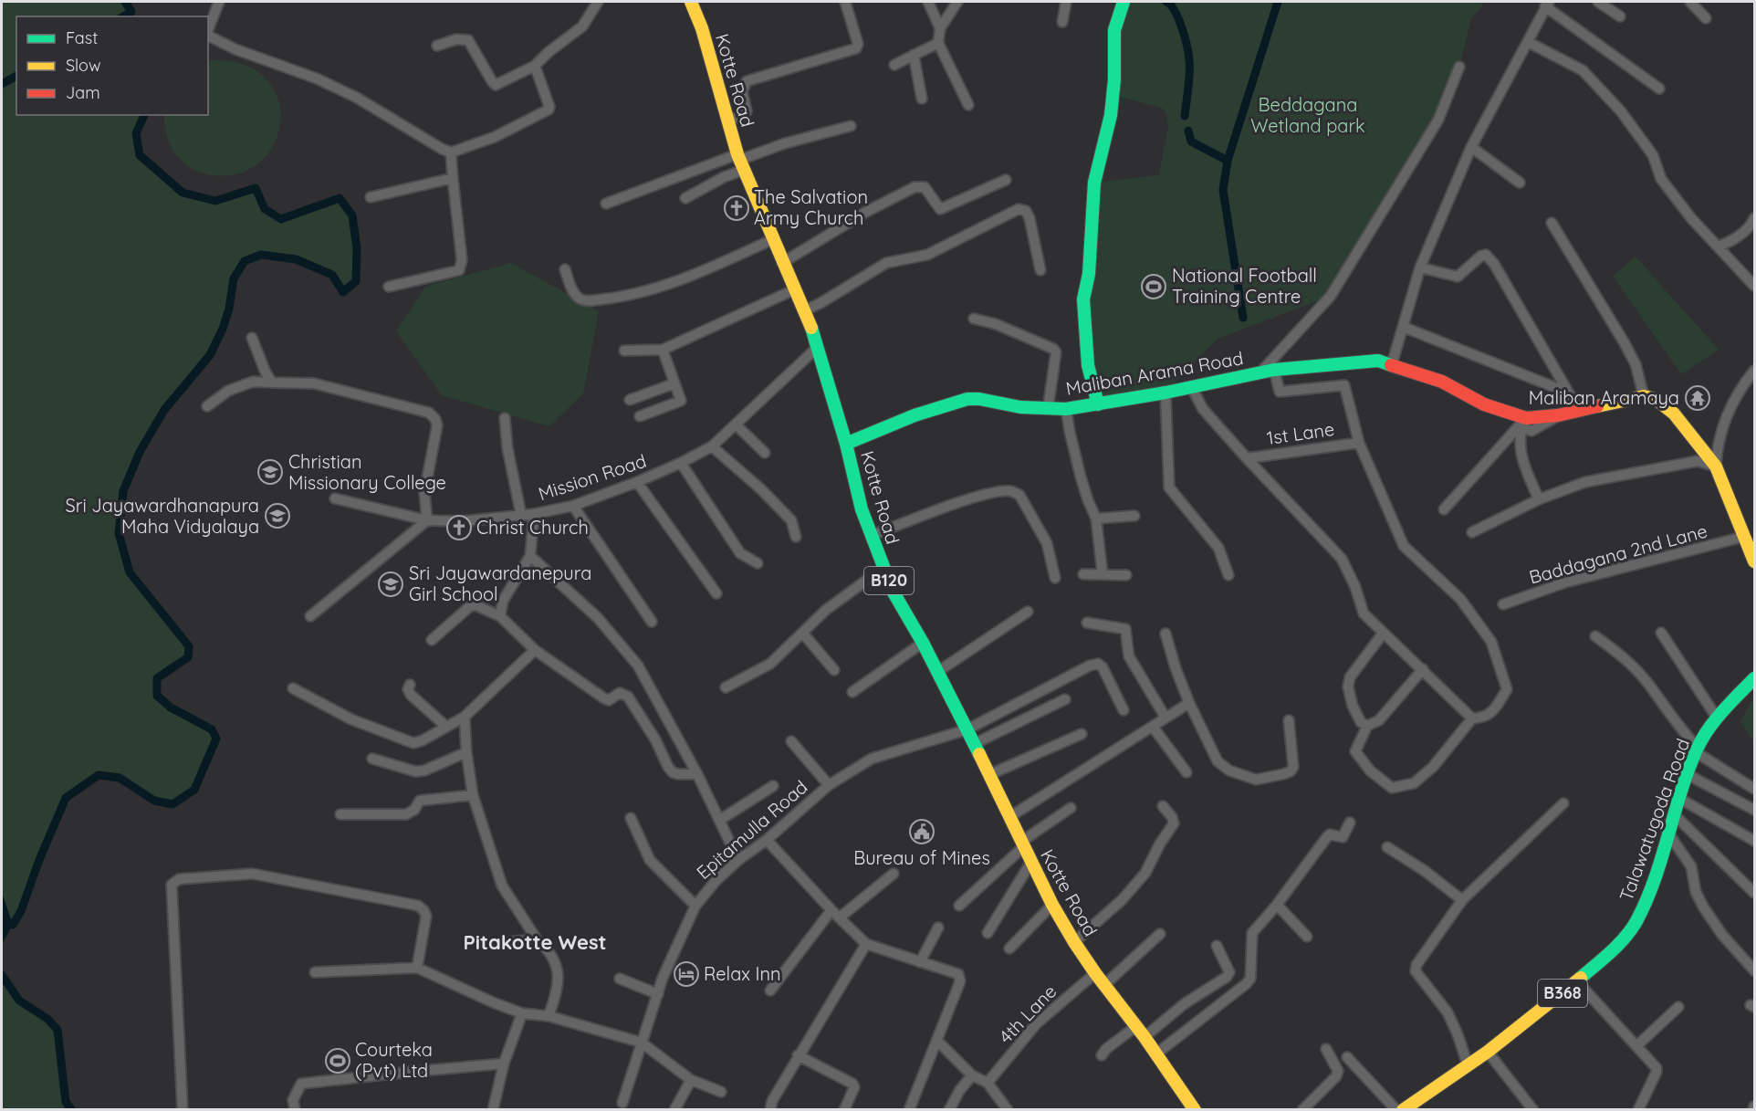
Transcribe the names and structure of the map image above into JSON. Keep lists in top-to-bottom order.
{
  "streets": {
    "main road": [
      "Kotte Road",
      "Maliban Arama Road",
      "B120",
      "Talawatugoda Road",
      "B368"
    ],
    "street": [
      "1st Lane",
      "Mission Road",
      "Baddagana 2nd Lane",
      "Epitamulla Road",
      "4th Lane"
    ]
  },
  "crossings": [
    ["Kotte Road", "Maliban Arama Road"],
    ["Kotte Road", "Mission Road"],
    ["Kotte Road", "Epitamulla Road"],
    ["Kotte Road", "4th Lane"]
  ],
  "districts": ["Pitakotte West"],
  "parks": ["Beddagana Wetland park"],
  "places": {
    "church": ["The Salvation Army Church", "Christ Church"],
    "sports": ["National Football Training Centre", "Courteka (Pvt) Ltd"],
    "temple": ["Maliban Aramaya"],
    "school or university": ["Christian Missionary College", "Sri Jayawardhanapura Maha Vidyalaya", "Sri Jayawardanepura Girl School"],
    "public building": ["Bureau of Mines"],
    "hotel": ["Relax Inn"]
  },
  "legend": ["Fast", "Slow", "Jam"]
}
